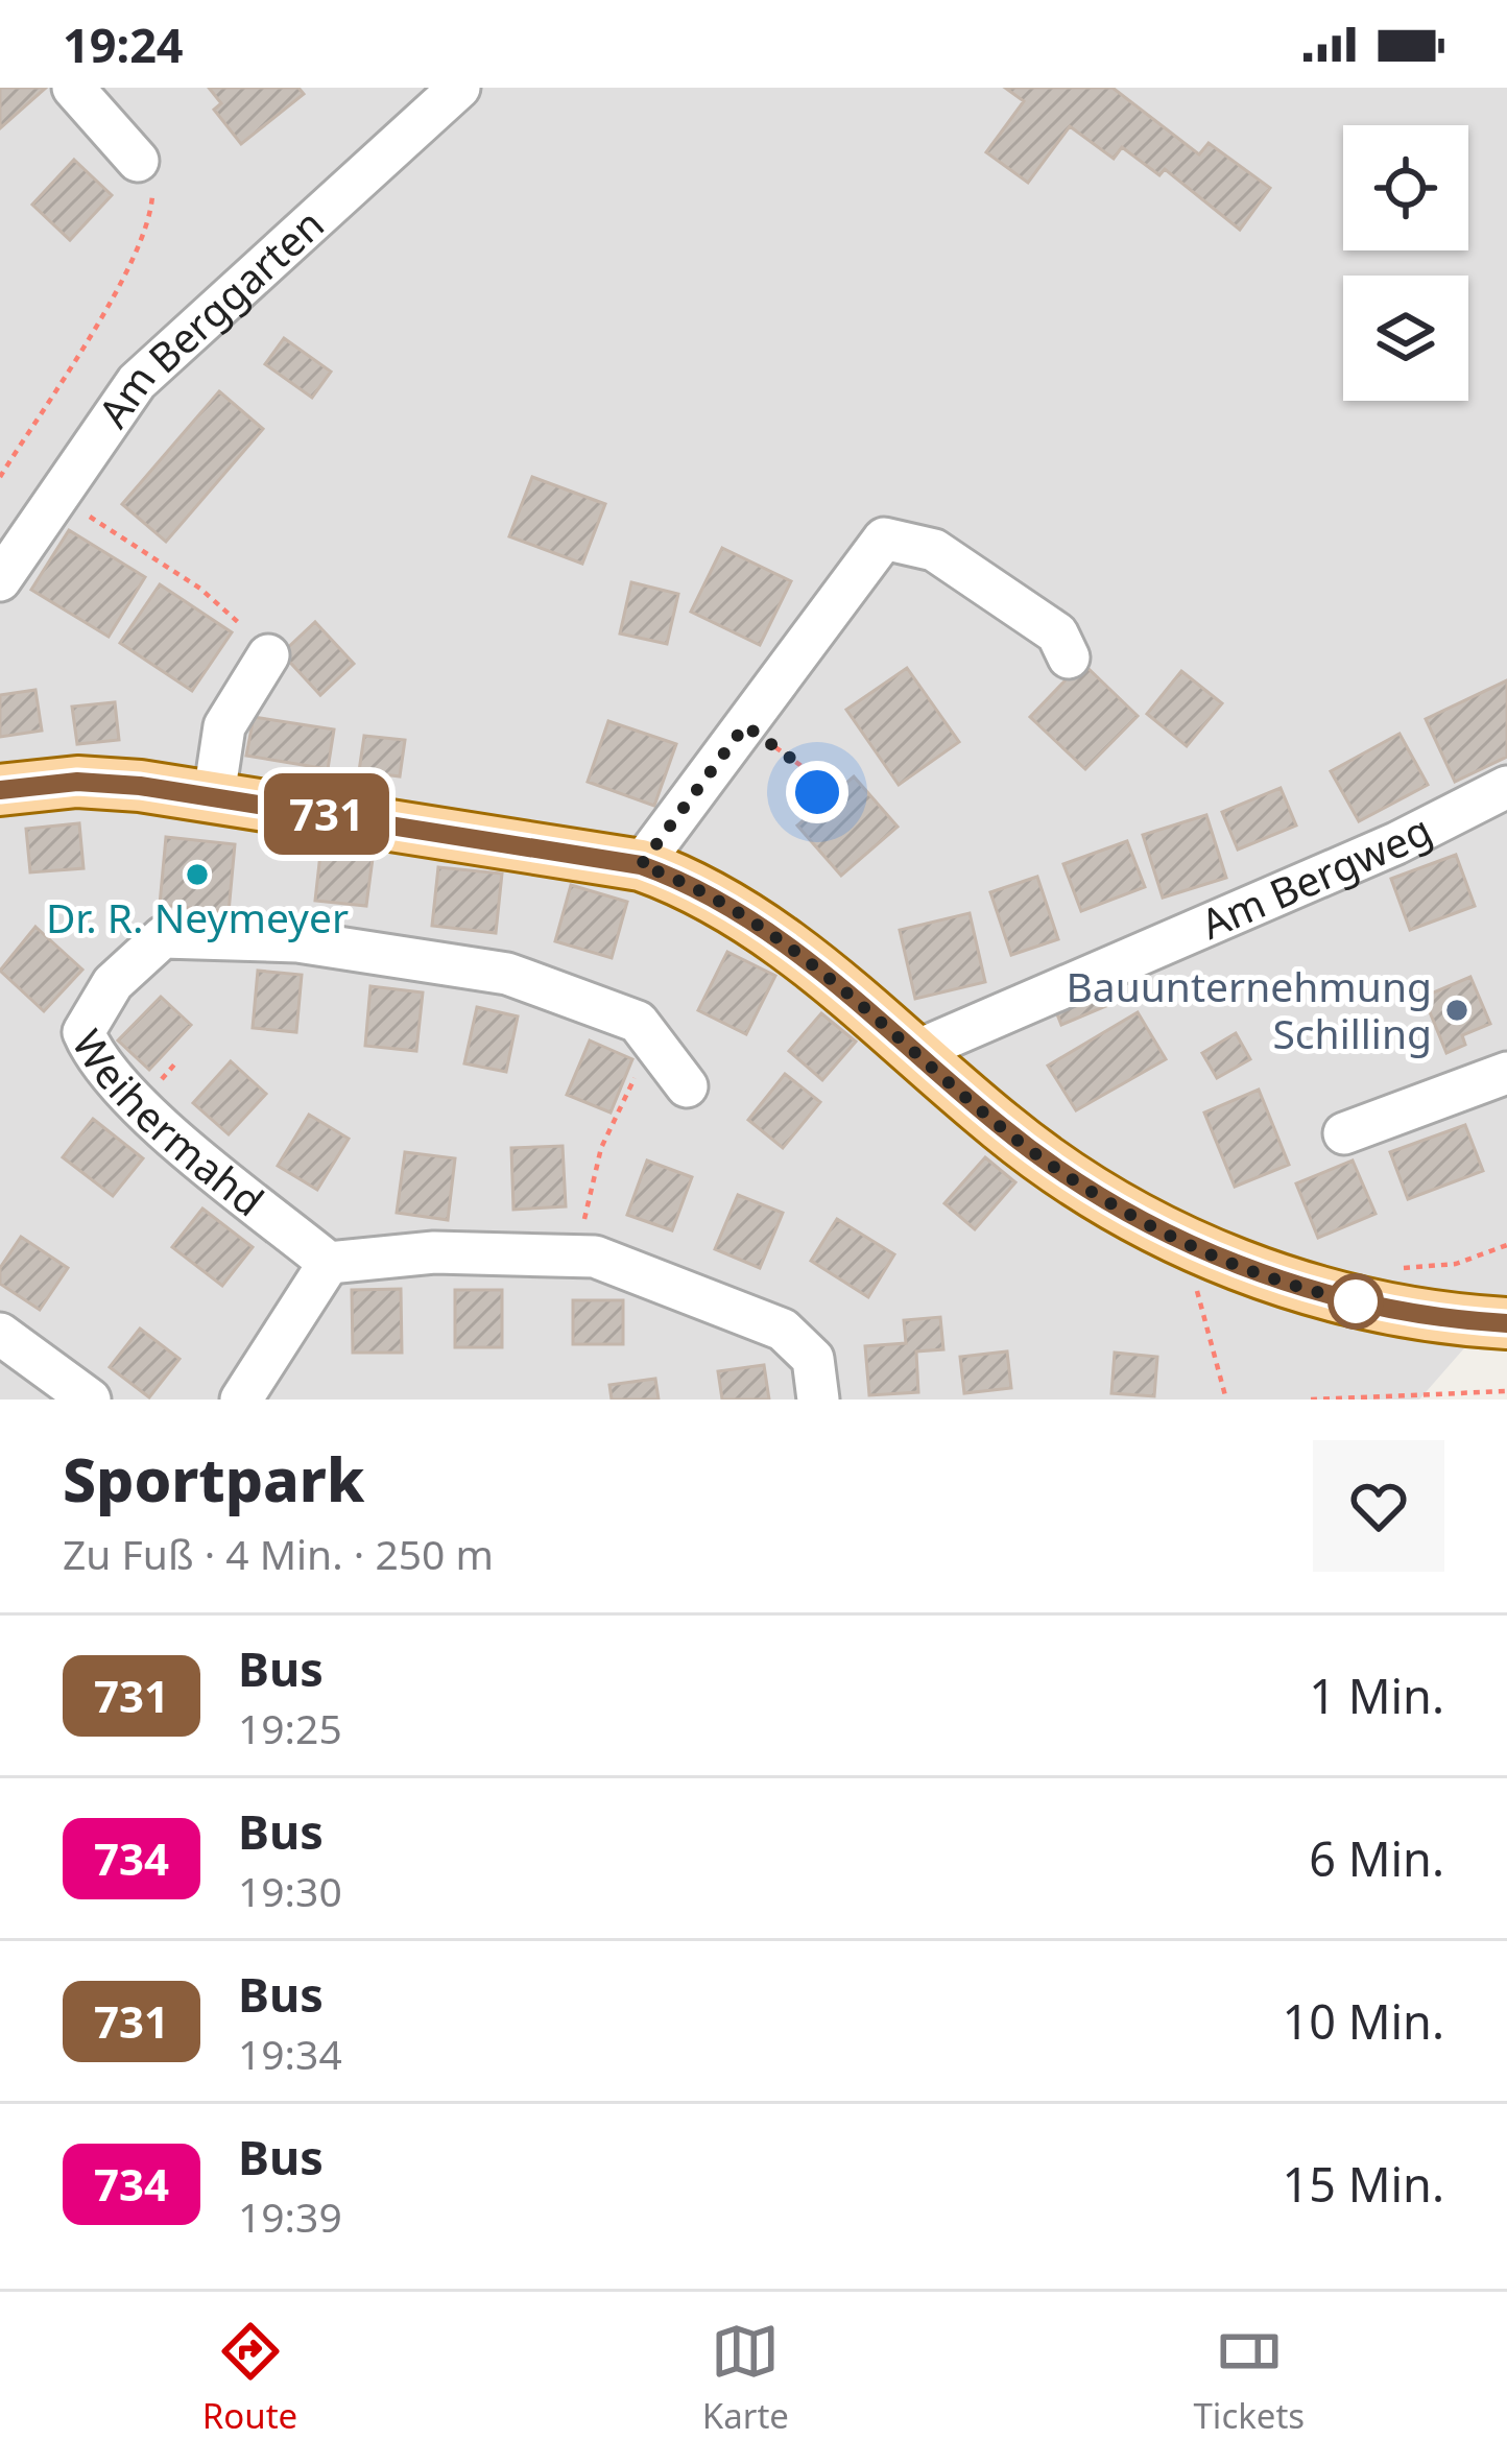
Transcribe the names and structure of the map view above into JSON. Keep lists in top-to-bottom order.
{
  "streets": {
    "street": ["Am Berggarten", "Am Bergweg", "Weihermahd"]
  },
  "places": ["Dr. R. Neymeyer", "Bauunternehmung Schilling"],
  "lines": ["bus line 731"],
  "page": {
    "status": "19:24",
    "on_map": "731",
    "heading": ["Sportpark", "Zu Fuß · 4 Min. · 250 m"],
    "list": [
      {
        "mark": "731",
        "name": "Bus",
        "note": "19:25",
        "value": "1 Min."
      },
      {
        "mark": "734",
        "name": "Bus",
        "note": "19:30",
        "value": "6 Min."
      },
      {
        "mark": "731",
        "name": "Bus",
        "note": "19:34",
        "value": "10 Min."
      },
      {
        "mark": "734",
        "name": "Bus",
        "note": "19:39",
        "value": "15 Min."
      }
    ],
    "tabs": ["Route", "Karte", "Tickets"]
  }
}
